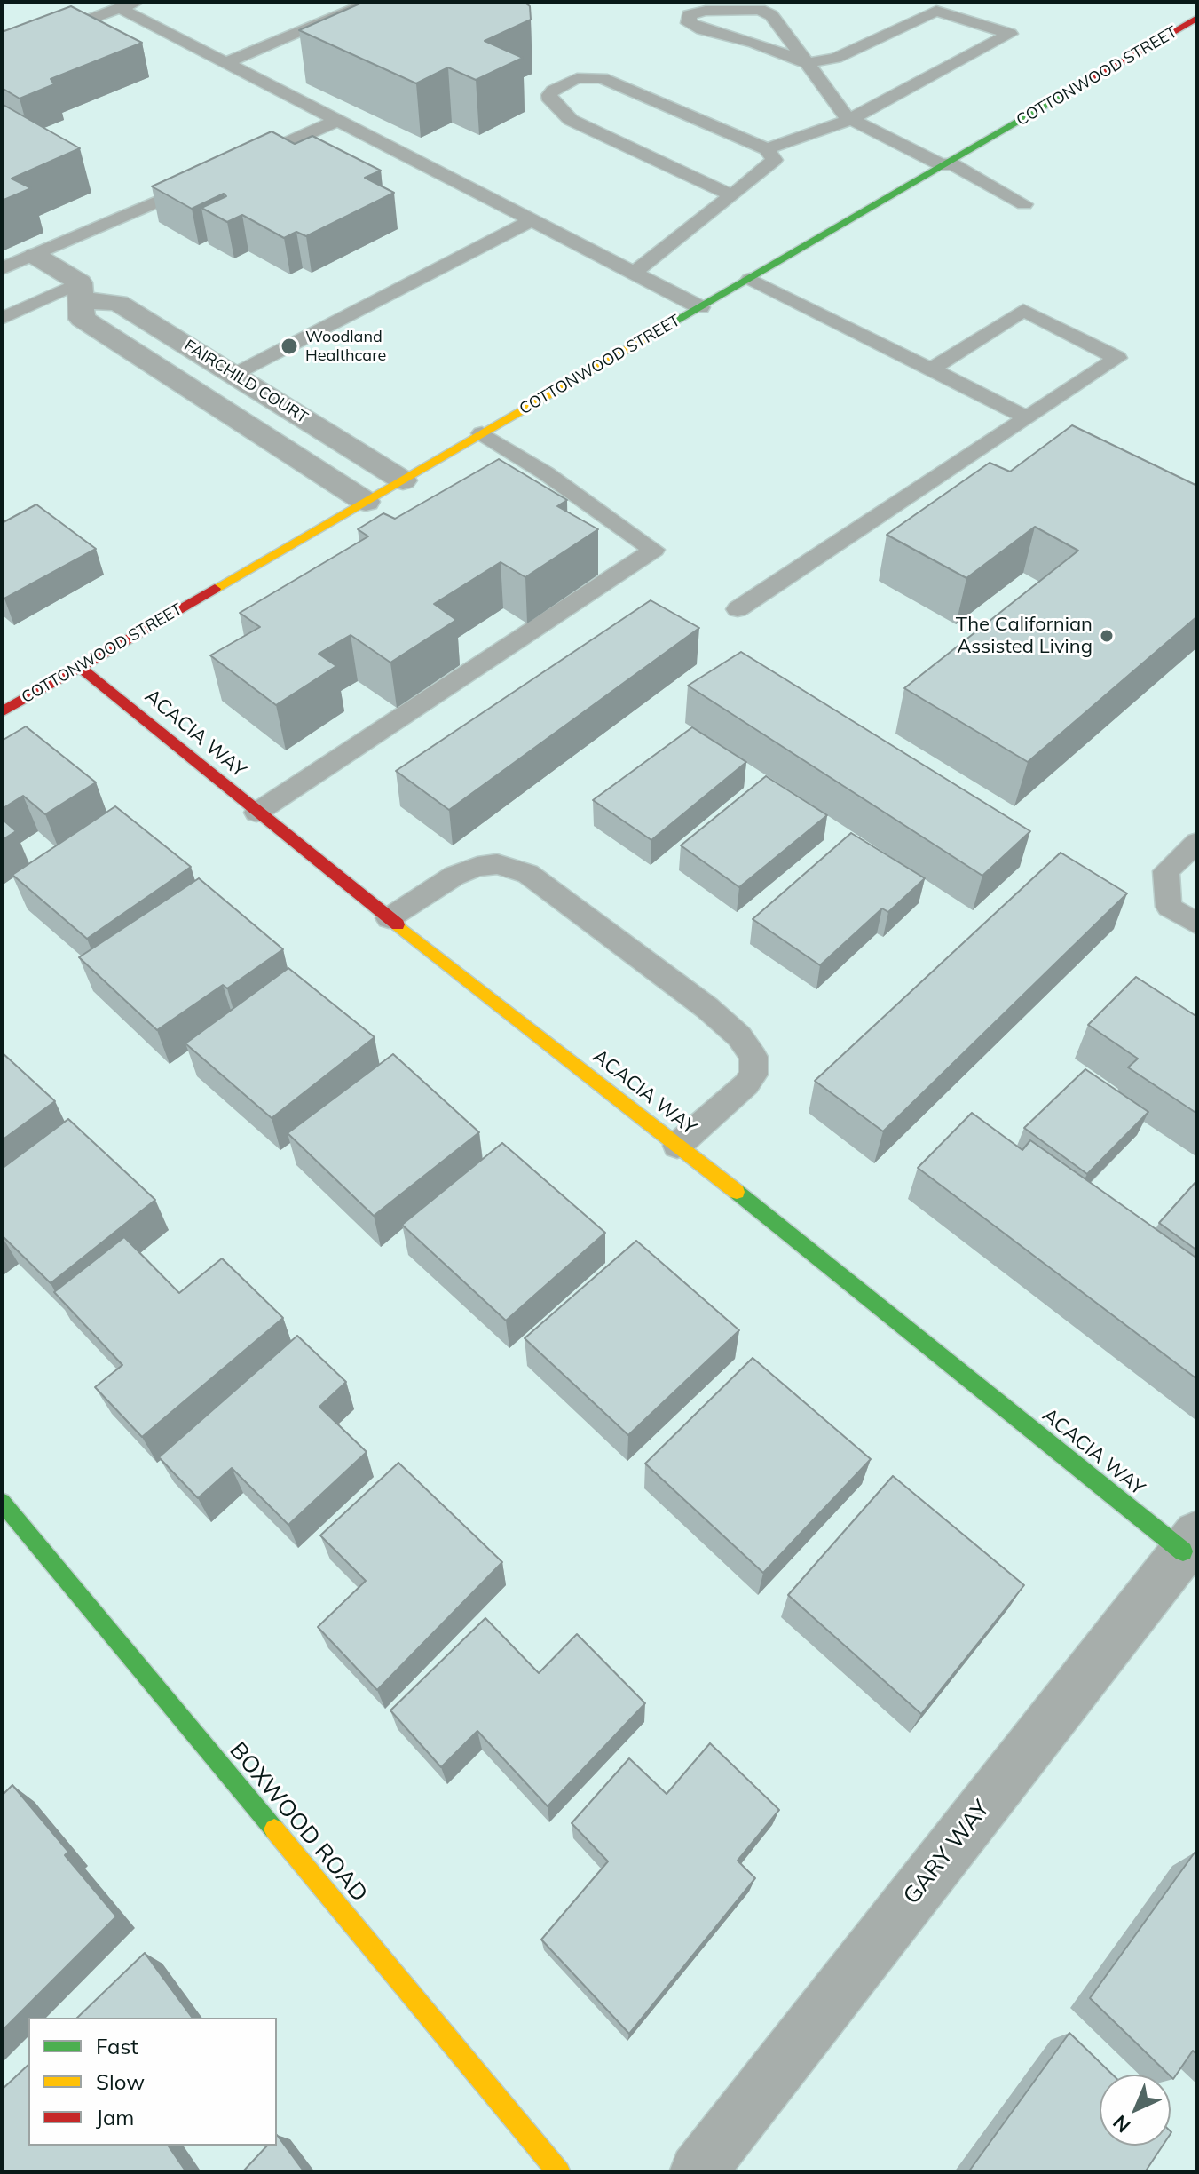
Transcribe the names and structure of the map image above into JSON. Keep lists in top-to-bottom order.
{
  "streets": {
    "street": [
      "COTTONWOOD STREET",
      "FAIRCHILD COURT",
      "ACACIA WAY",
      "BOXWOOD ROAD",
      "GARY WAY"
    ]
  },
  "crossings": [
    ["COTTONWOOD STREET", "FAIRCHILD COURT"],
    ["COTTONWOOD STREET", "ACACIA WAY"],
    ["ACACIA WAY", "GARY WAY"]
  ],
  "places": ["Woodland Healthcare", "The Californian Assisted Living"],
  "legend": ["Fast", "Slow", "Jam"],
  "north": "bottom left"
}
